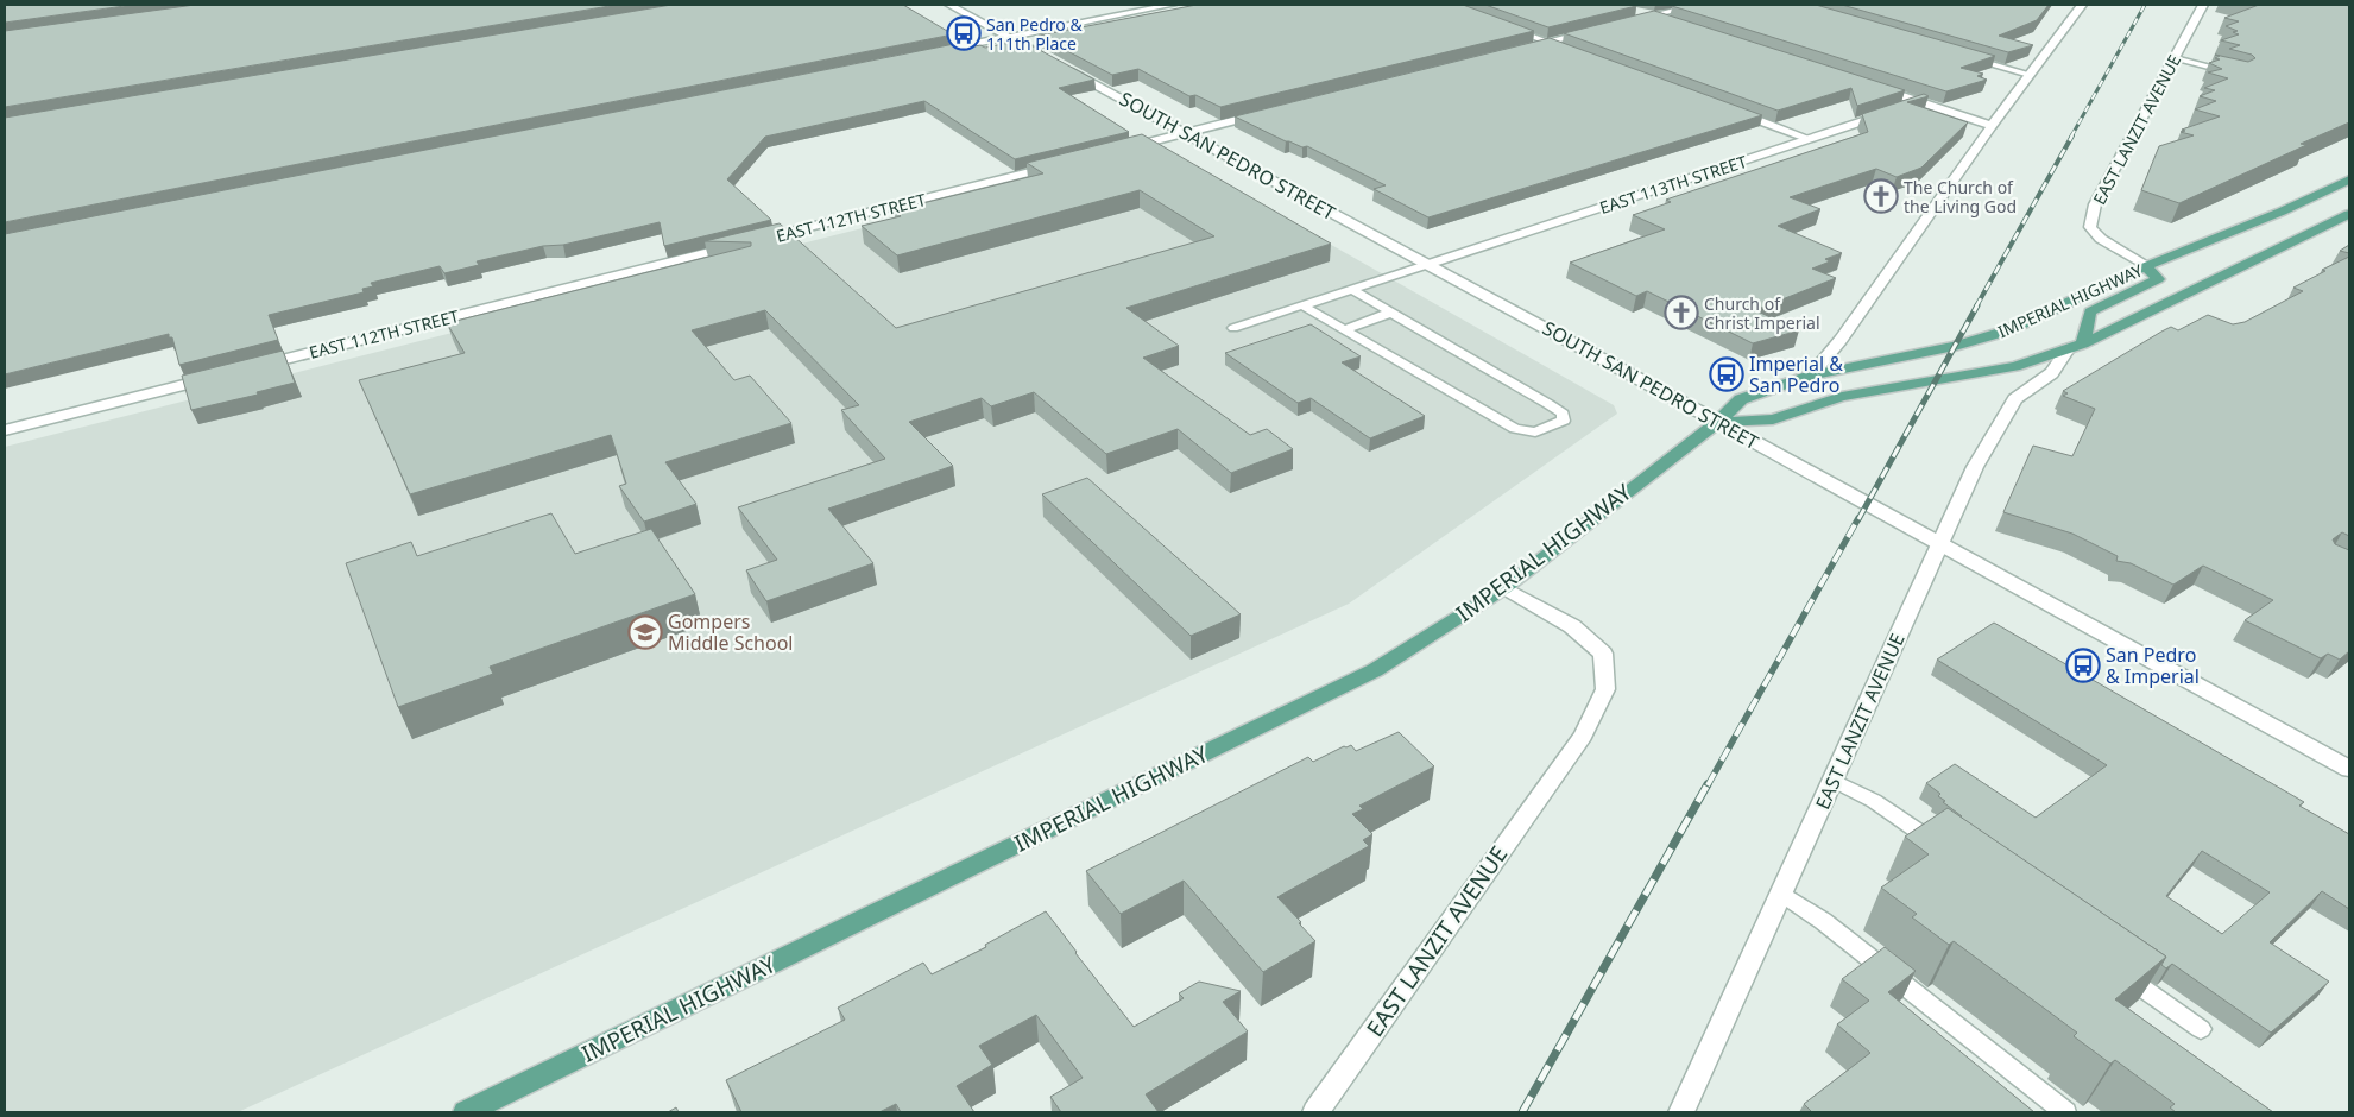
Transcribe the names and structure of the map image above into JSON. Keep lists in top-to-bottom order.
{
  "streets": {
    "main road": ["IMPERIAL HIGHWAY"],
    "street": [
      "EAST LANZIT AVENUE",
      "SOUTH SAN PEDRO STREET",
      "EAST 113TH STREET",
      "EAST 112TH STREET"
    ]
  },
  "crossings": [
    ["EAST LANZIT AVENUE", "SOUTH SAN PEDRO STREET"],
    ["EAST LANZIT AVENUE", "IMPERIAL HIGHWAY"],
    ["SOUTH SAN PEDRO STREET", "EAST 113TH STREET"],
    ["SOUTH SAN PEDRO STREET", "IMPERIAL HIGHWAY"]
  ],
  "places": {
    "bus stop": ["San Pedro & 111th Place", "Imperial & San Pedro", "San Pedro & Imperial"],
    "church": ["The Church of the Living God", "Church of Christ Imperial"],
    "school or university": ["Gompers Middle School"]
  }
}
